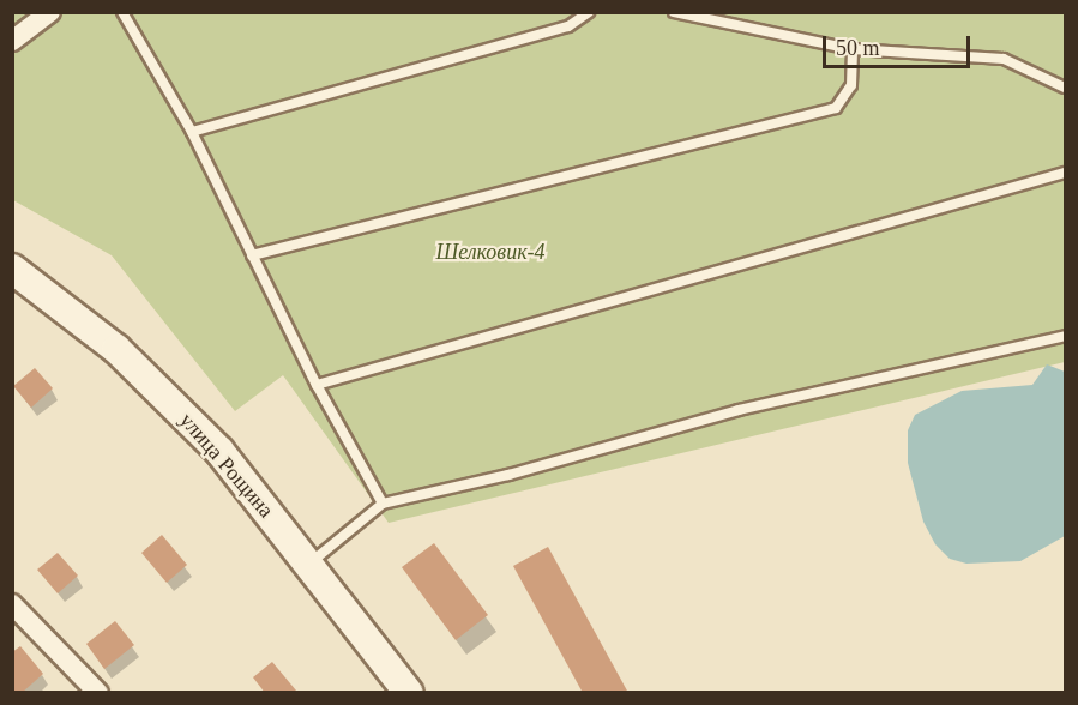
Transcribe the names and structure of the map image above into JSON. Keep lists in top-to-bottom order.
{
  "streets": {
    "street": ["улица Рощина"]
  },
  "parks": ["Шелковик-4"],
  "scale_bar": "50 m"
}
